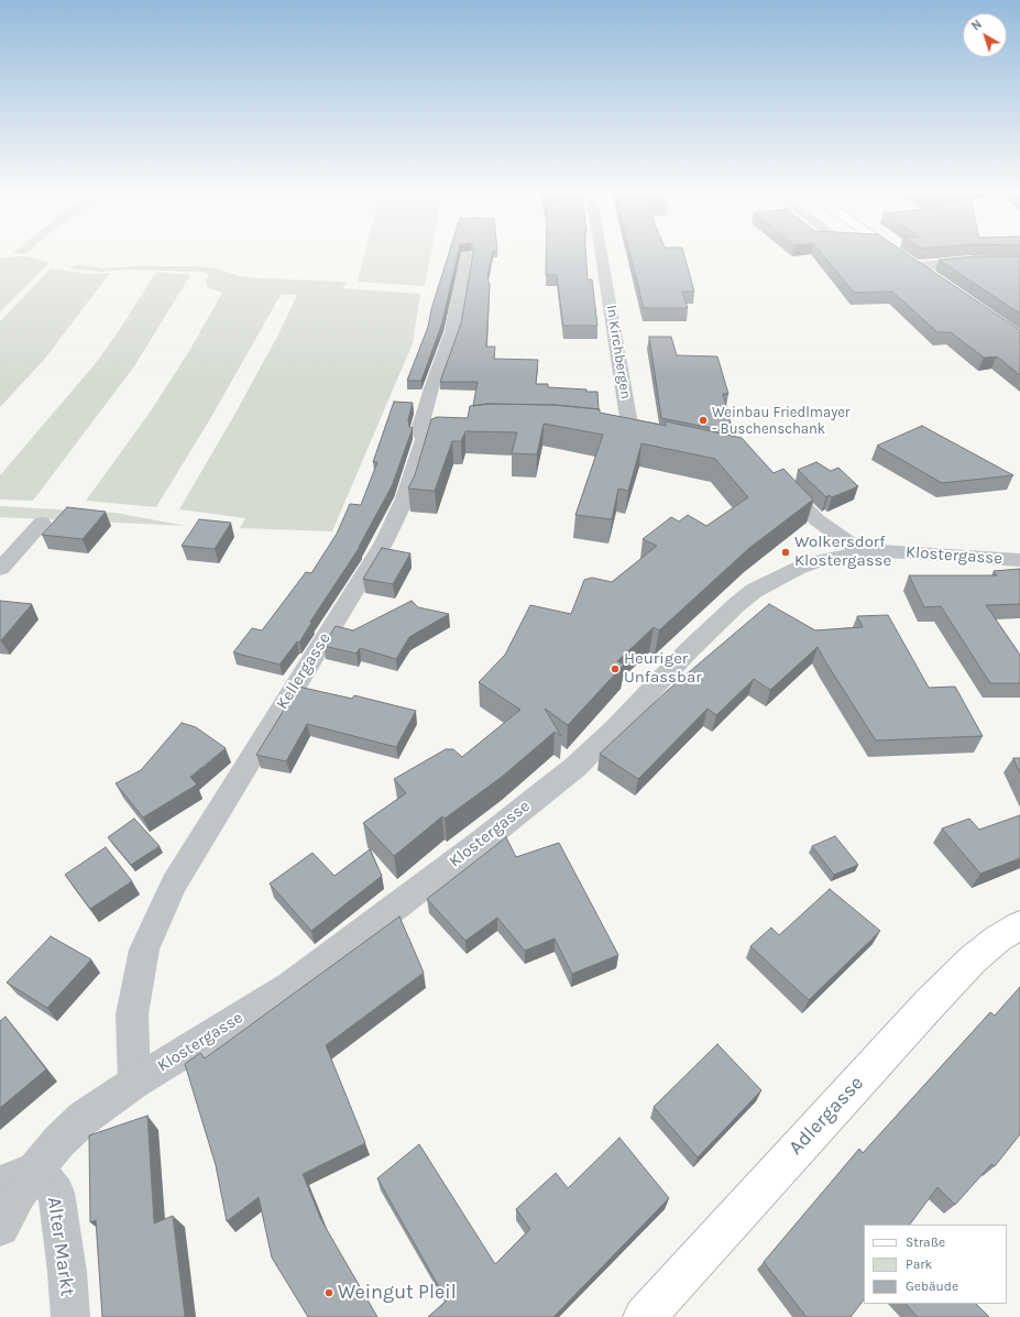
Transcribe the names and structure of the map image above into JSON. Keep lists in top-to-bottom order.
{
  "streets": {
    "main road": ["Adlergasse"],
    "street": [
      "In Kirchbergen",
      "Klostergasse",
      "Kellergasse",
      "Alter Markt"
    ]
  },
  "crossings": [
    ["Klostergasse", "Kellergasse"],
    ["Klostergasse", "Alter Markt"]
  ],
  "places": [
    "Weinbau Friedlmayer - Buschenschank",
    "Wolkersdorf Klostergasse",
    "Heuriger Unfassbar",
    "Weingut Pleil"
  ],
  "legend": ["Straße", "Park", "Gebäude"],
  "north": "top left"
}
